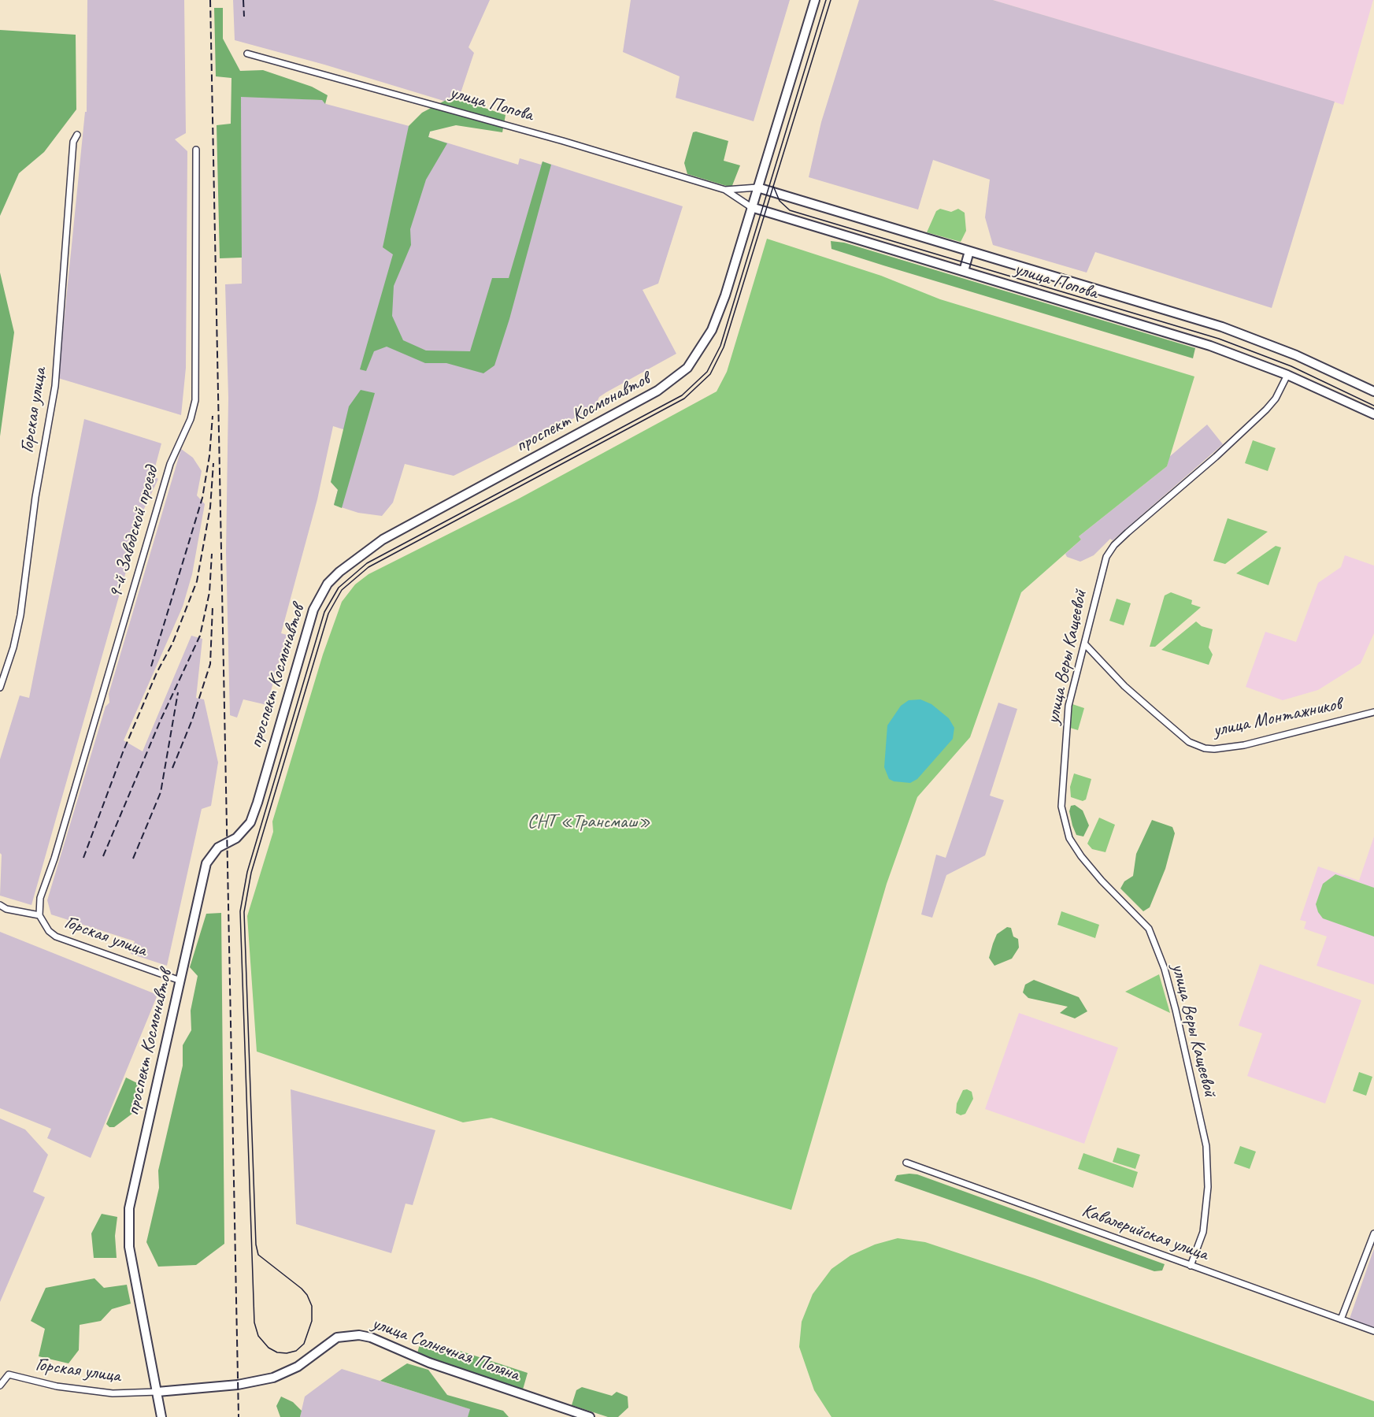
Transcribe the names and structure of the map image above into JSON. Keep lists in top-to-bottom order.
{
  "streets": {
    "main road": ["улица Попова", "проспект Космонавтов", "улица Солнечная Поляна"],
    "street": [
      "Горская улица",
      "9-й Заводской проезд",
      "улица Веры Кащеевой",
      "улица Монтажников",
      "Кавалерийская улица"
    ]
  },
  "crossings": [
    ["улица Попова", "проспект Космонавтов"],
    ["улица Попова", "улица Веры Кащеевой"],
    ["Горская улица", "проспект Космонавтов"],
    ["Горская улица", "9-й Заводской проезд"],
    ["Горская улица", "улица Солнечная Поляна"],
    ["проспект Космонавтов", "улица Солнечная Поляна"],
    ["улица Веры Кащеевой", "улица Монтажников"],
    ["улица Веры Кащеевой", "Кавалерийская улица"]
  ],
  "parks": ["СНТ «Трансмаш»"]
}
